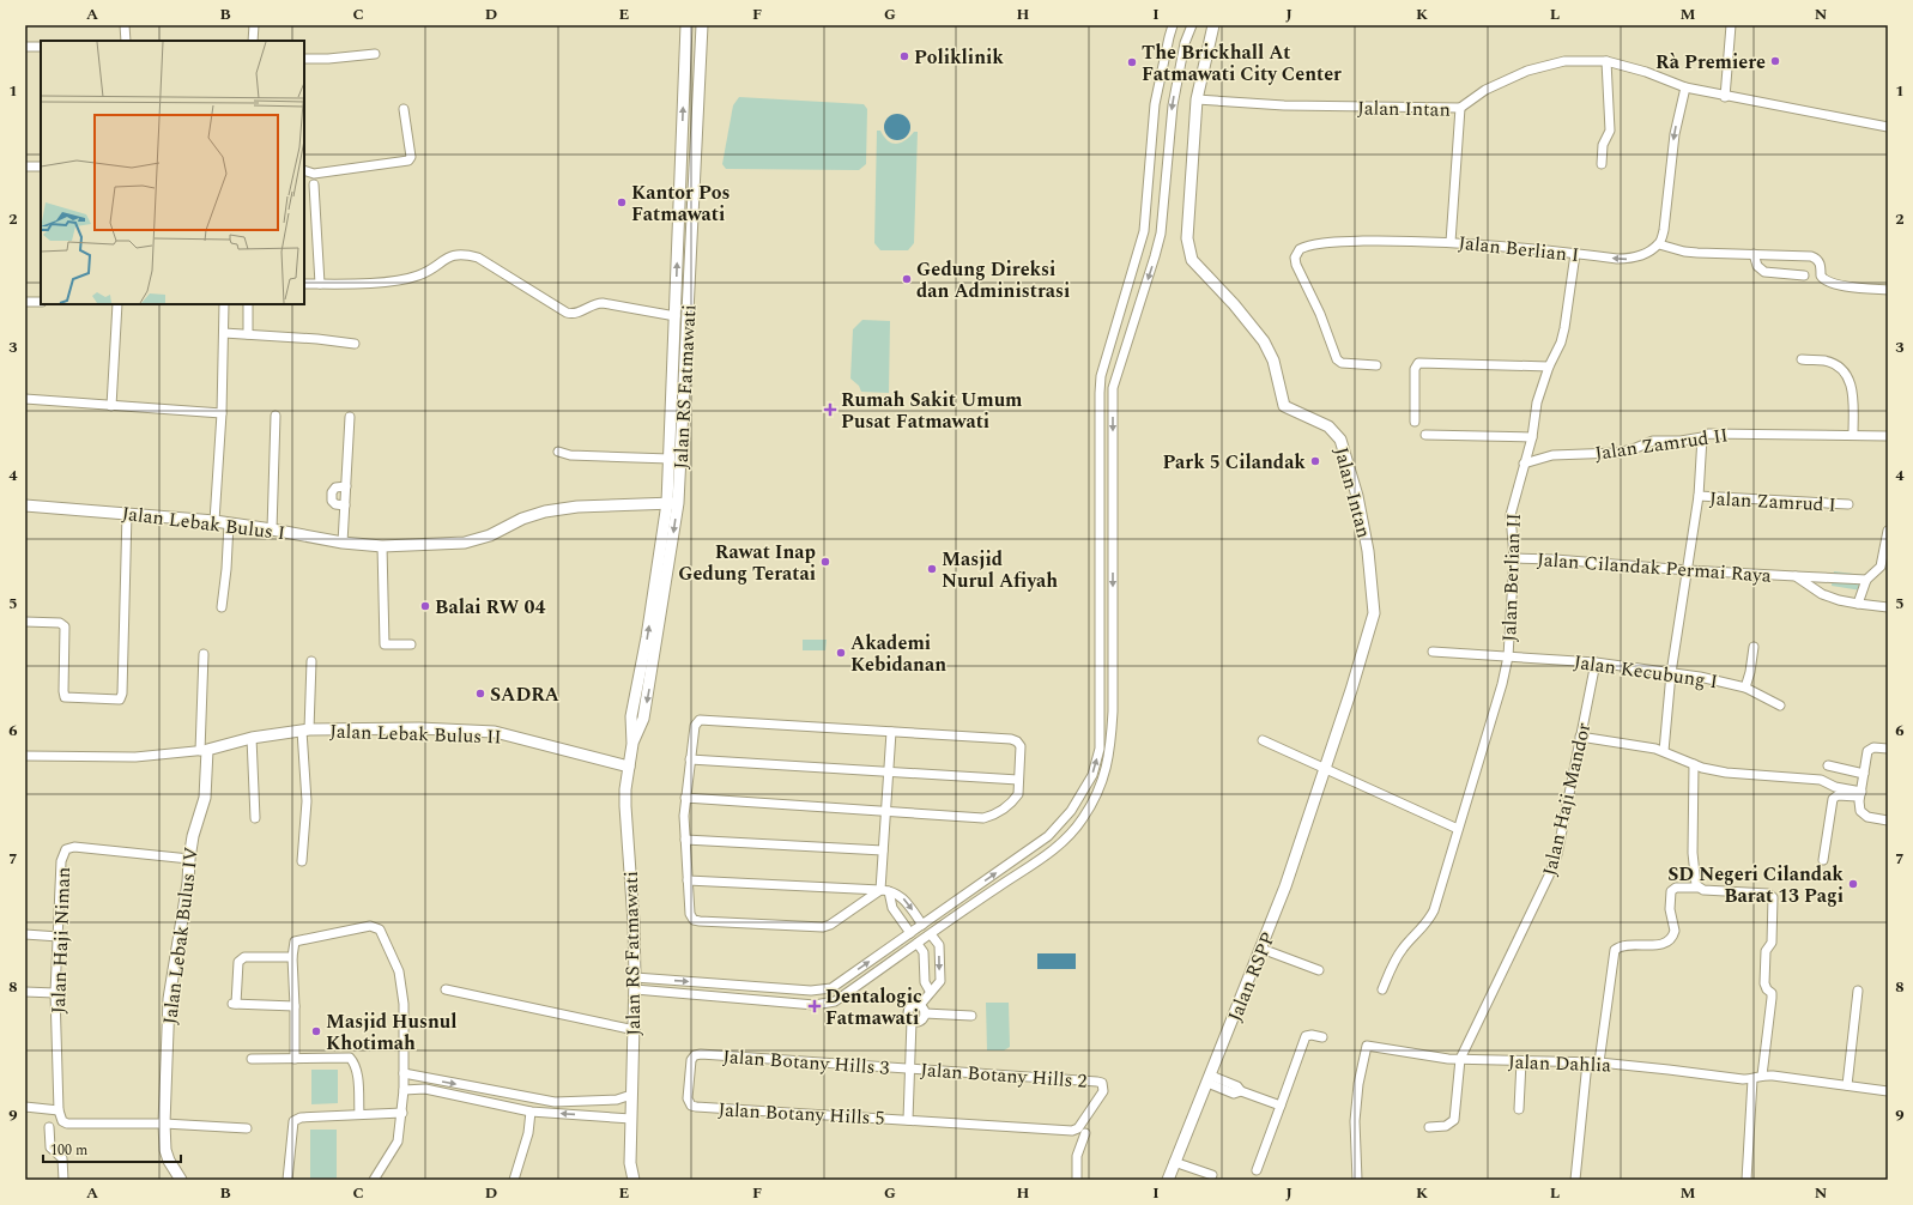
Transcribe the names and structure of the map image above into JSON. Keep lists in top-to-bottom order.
{
  "streets": {
    "street": [
      "Jalan Intan",
      "Jalan Berlian I",
      "Jalan RS Fatmawati",
      "Jalan Zamrud II",
      "Jalan Zamrud I",
      "Jalan Lebak Bulus I",
      "Jalan Cilandak Permai Raya",
      "Jalan Berlian II",
      "Jalan Kecubung I",
      "Jalan Lebak Bulus II",
      "Jalan Haji Mandor",
      "Jalan Lebak Bulus IV",
      "Jalan Haji Niman",
      "Jalan RSPP",
      "Jalan Botany Hills 3",
      "Jalan Dahlia",
      "Jalan Botany Hills 2",
      "Jalan Botany Hills 5"
    ]
  },
  "crossings": [
    ["Jalan Intan", "Jalan Berlian I"],
    ["Jalan Intan", "Jalan RSPP"],
    ["Jalan Berlian I", "Jalan Berlian II"],
    ["Jalan RS Fatmawati", "Jalan Lebak Bulus I"],
    ["Jalan RS Fatmawati", "Jalan Lebak Bulus II"],
    ["Jalan Zamrud II", "Jalan Berlian II"],
    ["Jalan Cilandak Permai Raya", "Jalan Berlian II"],
    ["Jalan Berlian II", "Jalan Kecubung I"],
    ["Jalan Kecubung I", "Jalan Haji Mandor"],
    ["Jalan Lebak Bulus II", "Jalan Lebak Bulus IV"],
    ["Jalan Haji Mandor", "Jalan Dahlia"],
    ["Jalan Lebak Bulus IV", "Jalan Haji Niman"],
    ["Jalan Botany Hills 3", "Jalan Botany Hills 2"],
    ["Jalan Botany Hills 3", "Jalan Botany Hills 5"],
    ["Jalan Botany Hills 2", "Jalan Botany Hills 5"]
  ],
  "places": {
    "other": [
      "Poliklinik",
      "Rà Premiere",
      "The Brickhall At Fatmawati City Center",
      "Kantor Pos Fatmawati",
      "Gedung Direksi dan Administrasi",
      "Park 5 Cilandak",
      "Rawat Inap Gedung Teratai",
      "Masjid Nurul Afiyah",
      "Balai RW 04",
      "Akademi Kebidanan",
      "SADRA",
      "SD Negeri Cilandak Barat 13 Pagi",
      "Masjid Husnul Khotimah"
    ],
    "health": ["Rumah Sakit Umum Pusat Fatmawati", "Dentalogic Fatmawati"]
  },
  "scale_bar": "100 m",
  "grid": {
    "columns": [
      "A",
      "B",
      "C",
      "D",
      "E",
      "F",
      "G",
      "H",
      "I",
      "J",
      "K",
      "L",
      "M",
      "N"
    ],
    "rows": [
      "1",
      "2",
      "3",
      "4",
      "5",
      "6",
      "7",
      "8",
      "9"
    ]
  }
}
